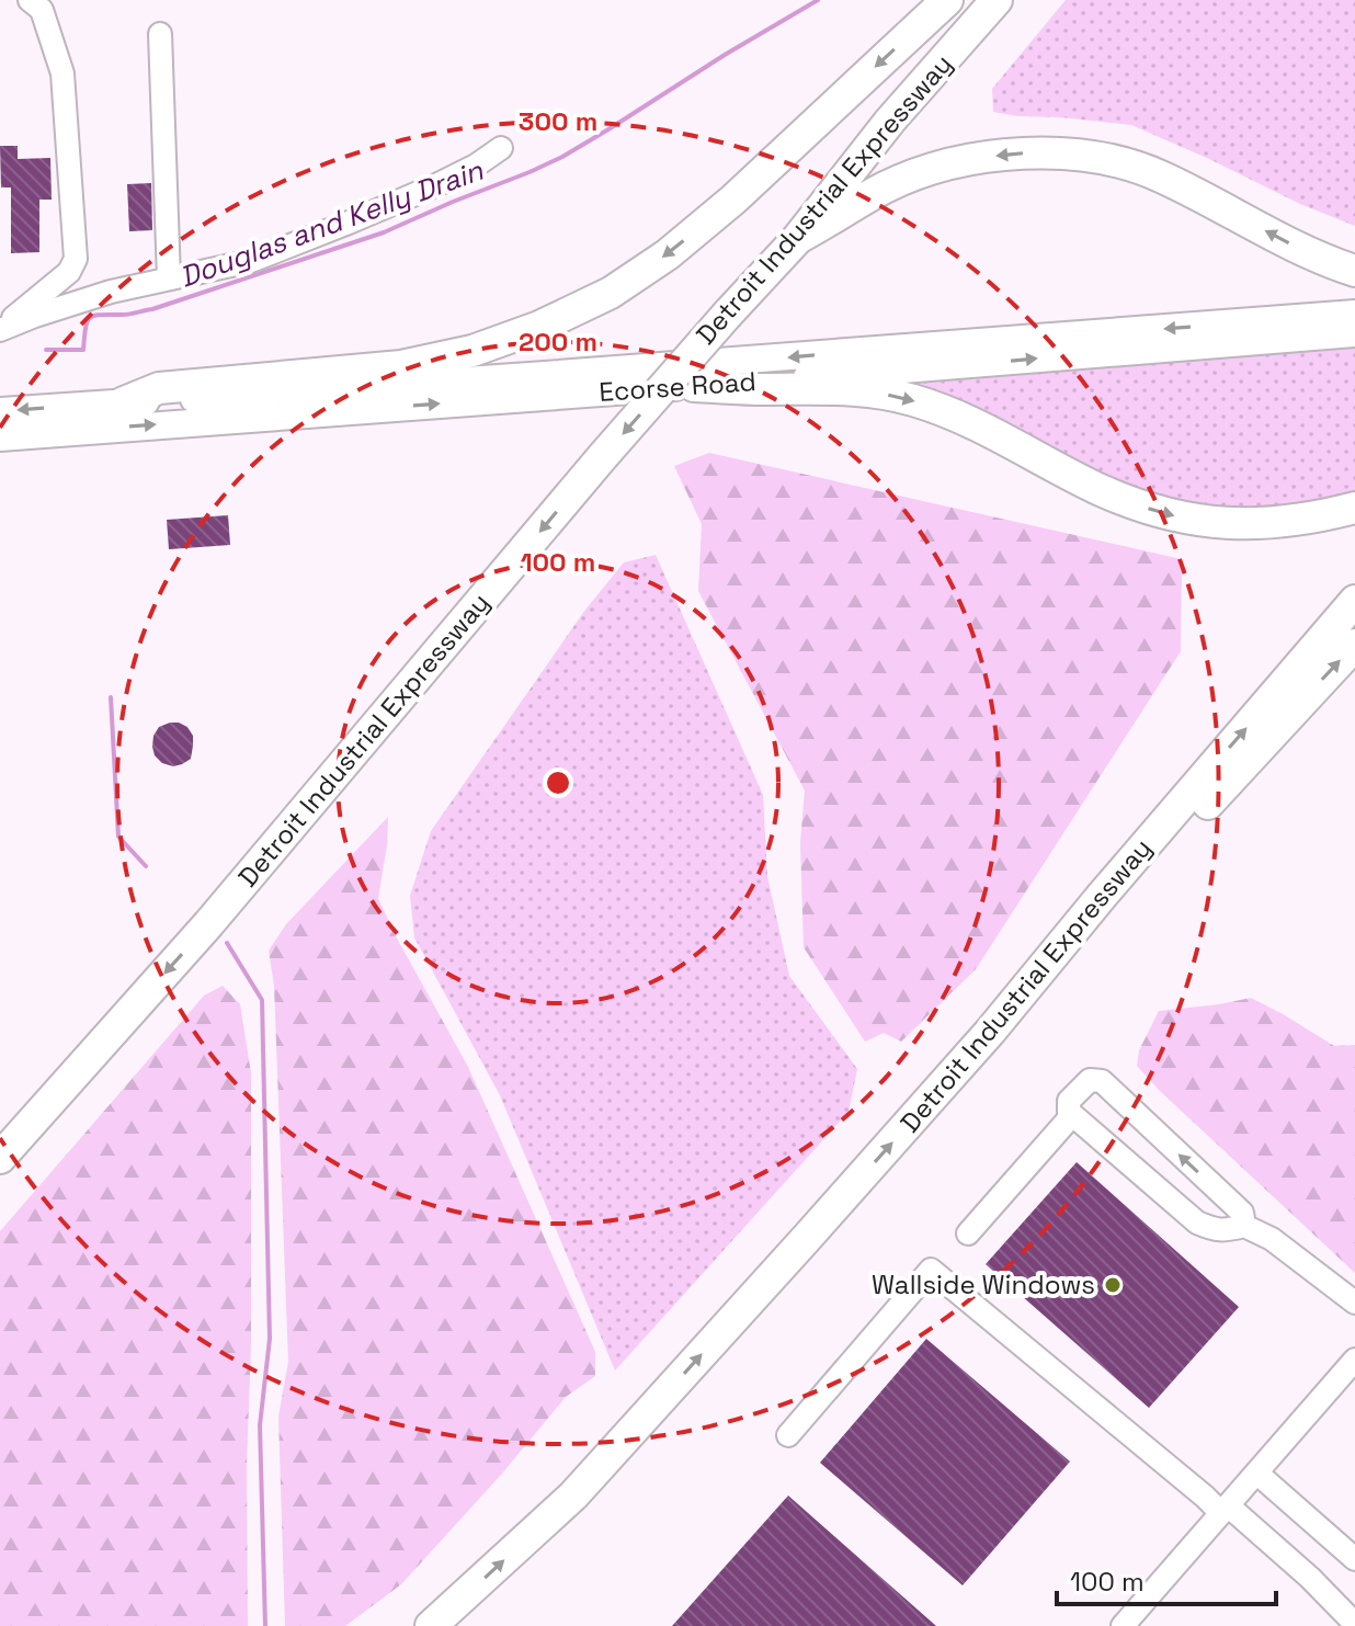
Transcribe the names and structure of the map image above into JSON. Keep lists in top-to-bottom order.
{
  "streets": {
    "highway": ["Detroit Industrial Expressway"],
    "main road": ["Ecorse Road"]
  },
  "water": ["Douglas and Kelly Drain"],
  "places": ["Wallside Windows"],
  "scale_bar": "100 m",
  "rings": ["300 m", "200 m", "100 m"]
}
